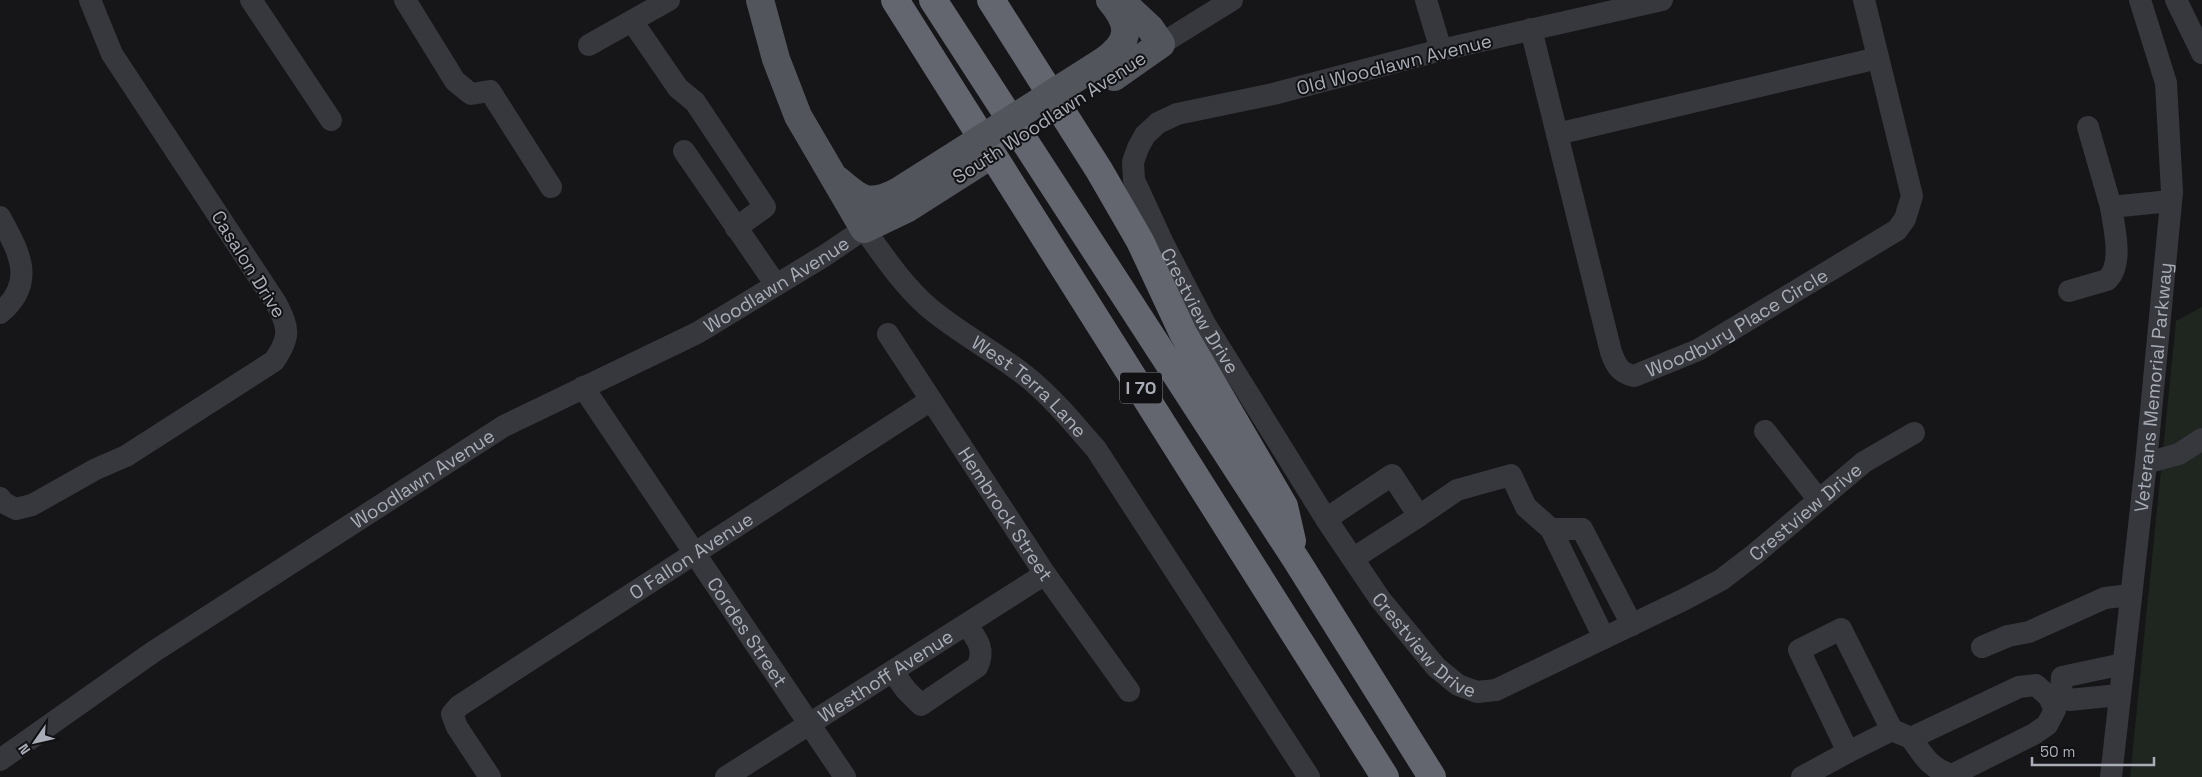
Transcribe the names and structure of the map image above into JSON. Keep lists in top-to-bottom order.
{
  "streets": {
    "highway": ["I 70"],
    "main road": ["South Woodlawn Avenue", "West Terra Lane"],
    "street": [
      "Old Woodlawn Avenue",
      "Casalon Drive",
      "Woodlawn Avenue",
      "Crestview Drive",
      "Woodbury Place Circle",
      "Veterans Memorial Parkway",
      "Hembrock Street",
      "O Fallon Avenue",
      "Cordes Street",
      "Westhoff Avenue"
    ]
  },
  "crossings": [
    ["Old Woodlawn Avenue", "Crestview Drive"],
    ["Old Woodlawn Avenue", "Woodbury Place Circle"],
    ["South Woodlawn Avenue", "Woodlawn Avenue"],
    ["South Woodlawn Avenue", "West Terra Lane"],
    ["Woodlawn Avenue", "West Terra Lane"],
    ["Woodlawn Avenue", "Cordes Street"],
    ["Hembrock Street", "O Fallon Avenue"],
    ["Hembrock Street", "Westhoff Avenue"],
    ["O Fallon Avenue", "Cordes Street"],
    ["Cordes Street", "Westhoff Avenue"]
  ],
  "scale_bar": "50 m",
  "north": "bottom left"
}
